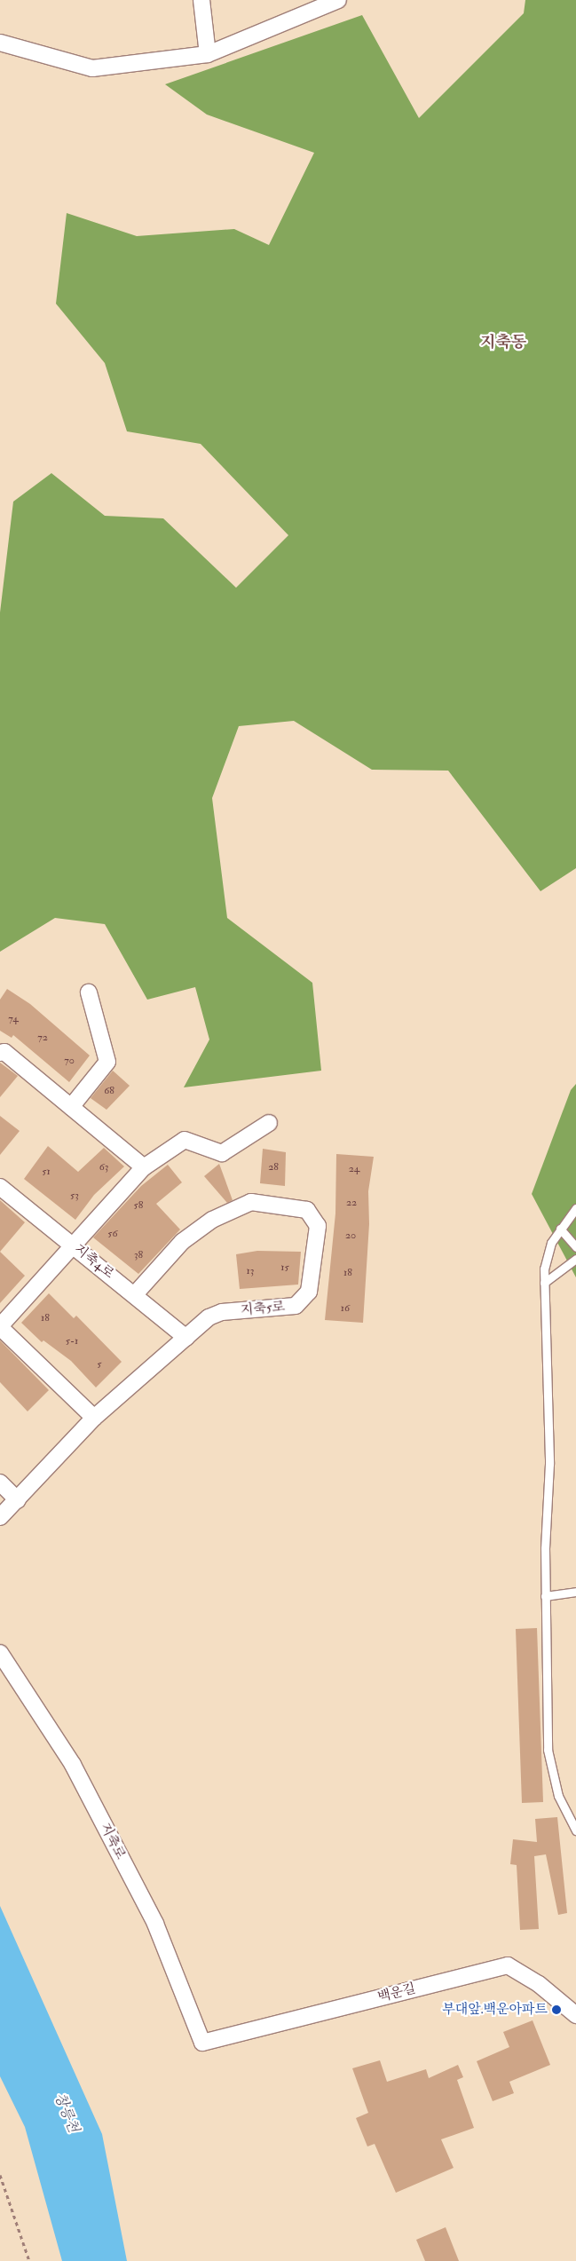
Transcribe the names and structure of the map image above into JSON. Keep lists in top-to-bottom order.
{
  "streets": {
    "street": [
      "지축4로",
      "지축5로",
      "지축로",
      "백운길"
    ]
  },
  "crossings": [
    ["지축4로", "지축5로"],
    ["지축로", "백운길"]
  ],
  "districts": ["지축동"],
  "water": ["창릉천"],
  "places": ["부대앞.백운아파트"],
  "house_numbers": [
    "74",
    "72",
    "70",
    "68",
    "63",
    "28",
    "24",
    "51",
    "53",
    "22",
    "58",
    "56",
    "20",
    "38",
    "15",
    "13",
    "18",
    "16",
    "18",
    "5-1",
    "5"
  ]
}
